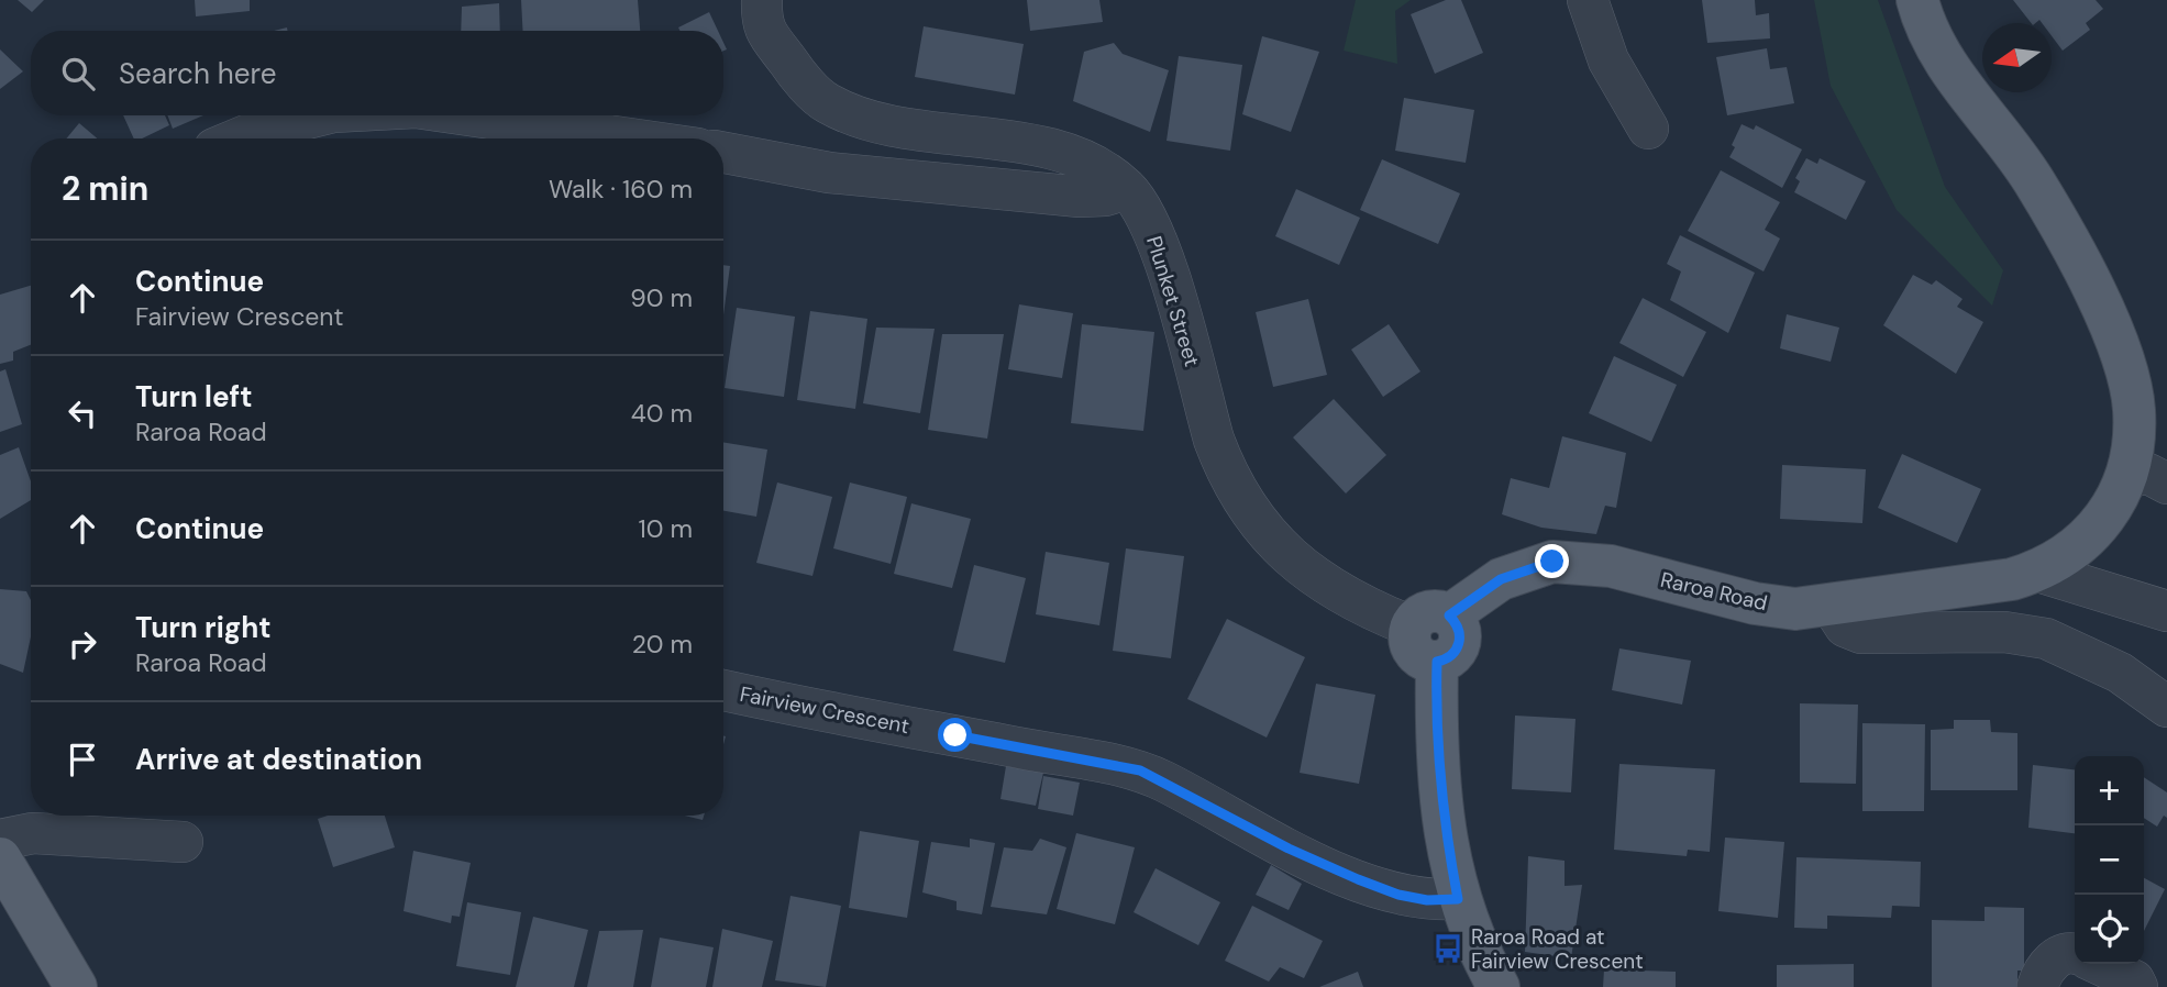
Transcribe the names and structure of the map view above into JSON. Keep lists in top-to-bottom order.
{
  "streets": {
    "main road": ["Raroa Road"],
    "street": ["Plunket Street", "Fairview Crescent"]
  },
  "crossings": [
    ["Plunket Street", "Raroa Road"]
  ],
  "places": {
    "bus stop": ["Raroa Road at Fairview Crescent"]
  },
  "north": "left",
  "page": {
    "search": "Search here",
    "heading": ["2 min", "Walk · 160 m"],
    "list": [
      ["Continue", "Fairview Crescent", "90 m"],
      ["Turn left", "Raroa Road", "40 m"],
      ["Continue", "10 m"],
      ["Turn right", "Raroa Road", "20 m"],
      "Arrive at destination"
    ],
    "map_buttons": ["+", "−"]
  }
}
